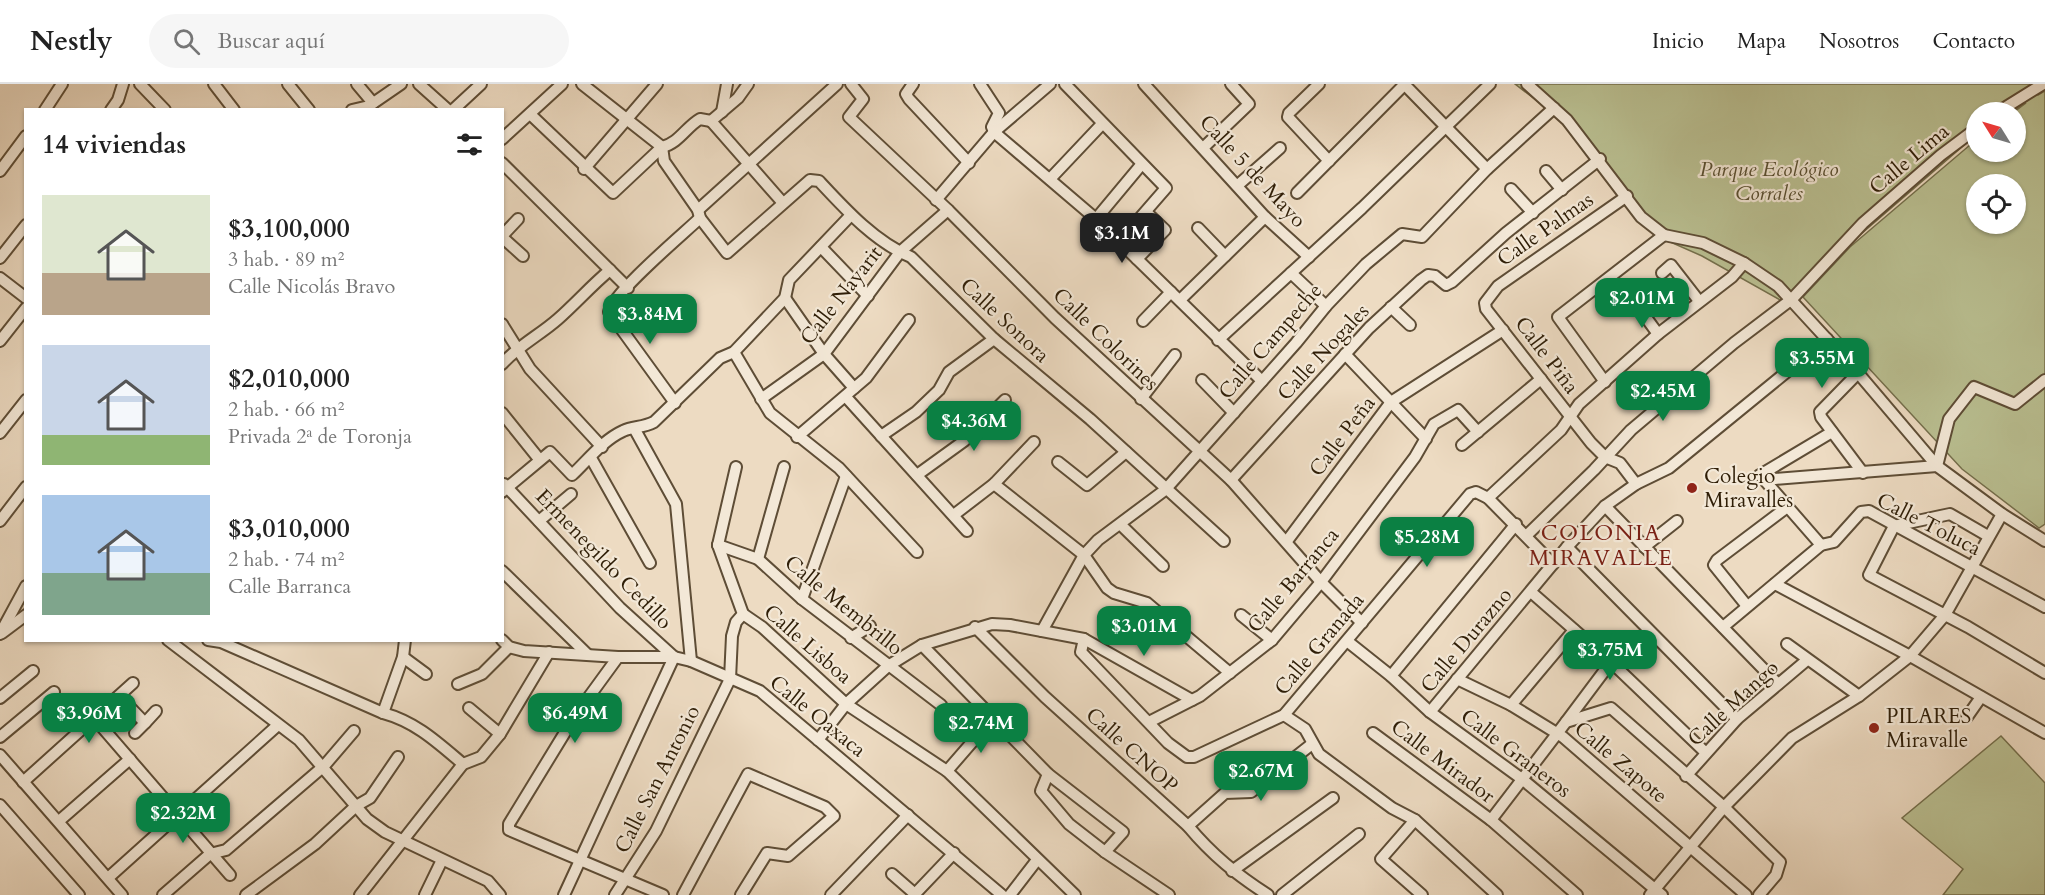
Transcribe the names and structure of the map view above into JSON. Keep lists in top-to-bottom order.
{
  "streets": {
    "street": [
      "Calle Lima",
      "Calle 5 de Mayo",
      "Calle Palmas",
      "Calle Nayarit",
      "Calle Sonora",
      "Calle Colorines",
      "Calle Campeche",
      "Calle Nogales",
      "Calle Piña",
      "Calle Peña",
      "Calle Toluca",
      "Ermenegildo Cedillo",
      "Calle Barranca",
      "Calle Membrillo",
      "Calle Durazno",
      "Calle Lisboa",
      "Calle Granada",
      "Calle Mango",
      "Calle Oaxaca",
      "Calle CNOP",
      "Calle Graneros",
      "Calle Mirador",
      "Calle Zapote",
      "Calle San Antonio"
    ]
  },
  "crossings": [
    ["Calle Lima", "Calle Piña"],
    ["Calle Palmas", "Calle Piña"],
    ["Calle Nayarit", "Calle Sonora"],
    ["Calle Nayarit", "Calle Colorines"],
    ["Calle Sonora", "Calle Campeche"],
    ["Calle Colorines", "Calle Campeche"],
    ["Calle Colorines", "Calle Nogales"],
    ["Calle Colorines", "Calle Peña"],
    ["Calle Colorines", "Calle Barranca"],
    ["Calle Colorines", "Calle Granada"],
    ["Calle Piña", "Calle Peña"],
    ["Calle Piña", "Calle Durazno"],
    ["Ermenegildo Cedillo", "Calle Oaxaca"],
    ["Calle Barranca", "Calle Granada"],
    ["Calle Membrillo", "Calle Lisboa"],
    ["Calle Durazno", "Calle Graneros"],
    ["Calle Durazno", "Calle Zapote"],
    ["Calle Lisboa", "Calle Oaxaca"],
    ["Calle Lisboa", "Calle San Antonio"],
    ["Calle Granada", "Calle Graneros"],
    ["Calle Oaxaca", "Calle San Antonio"],
    ["Calle Graneros", "Calle Mirador"],
    ["Calle Mirador", "Calle Zapote"]
  ],
  "districts": ["COLONIA MIRAVALLE"],
  "parks": ["Parque Ecológico Corrales"],
  "places": ["Colegio Miravalles", "PILARES Miravalle"],
  "north": "top left",
  "page": {
    "header": "Nestly",
    "search": "Buscar aquí",
    "nav": [
      "Inicio",
      "Mapa",
      "Nosotros",
      "Contacto"
    ],
    "heading": "14 viviendas",
    "list": [
      {
        "name": "$3,100,000",
        "note": "3 hab. · 89 m² · Calle Nicolás Bravo"
      },
      {
        "name": "$2,010,000",
        "note": "2 hab. · 66 m² · Privada 2ª de Toronja"
      },
      {
        "name": "$3,010,000",
        "note": "2 hab. · 74 m² · Calle Barranca"
      }
    ],
    "price": [
      "$3.1M",
      "$2.01M",
      "$3.84M",
      "$3.55M",
      "$2.45M",
      "$4.36M",
      "$5.28M",
      "$3.01M",
      "$3.75M",
      "$3.96M",
      "$6.49M",
      "$2.74M",
      "$2.67M",
      "$2.32M"
    ]
  }
}
